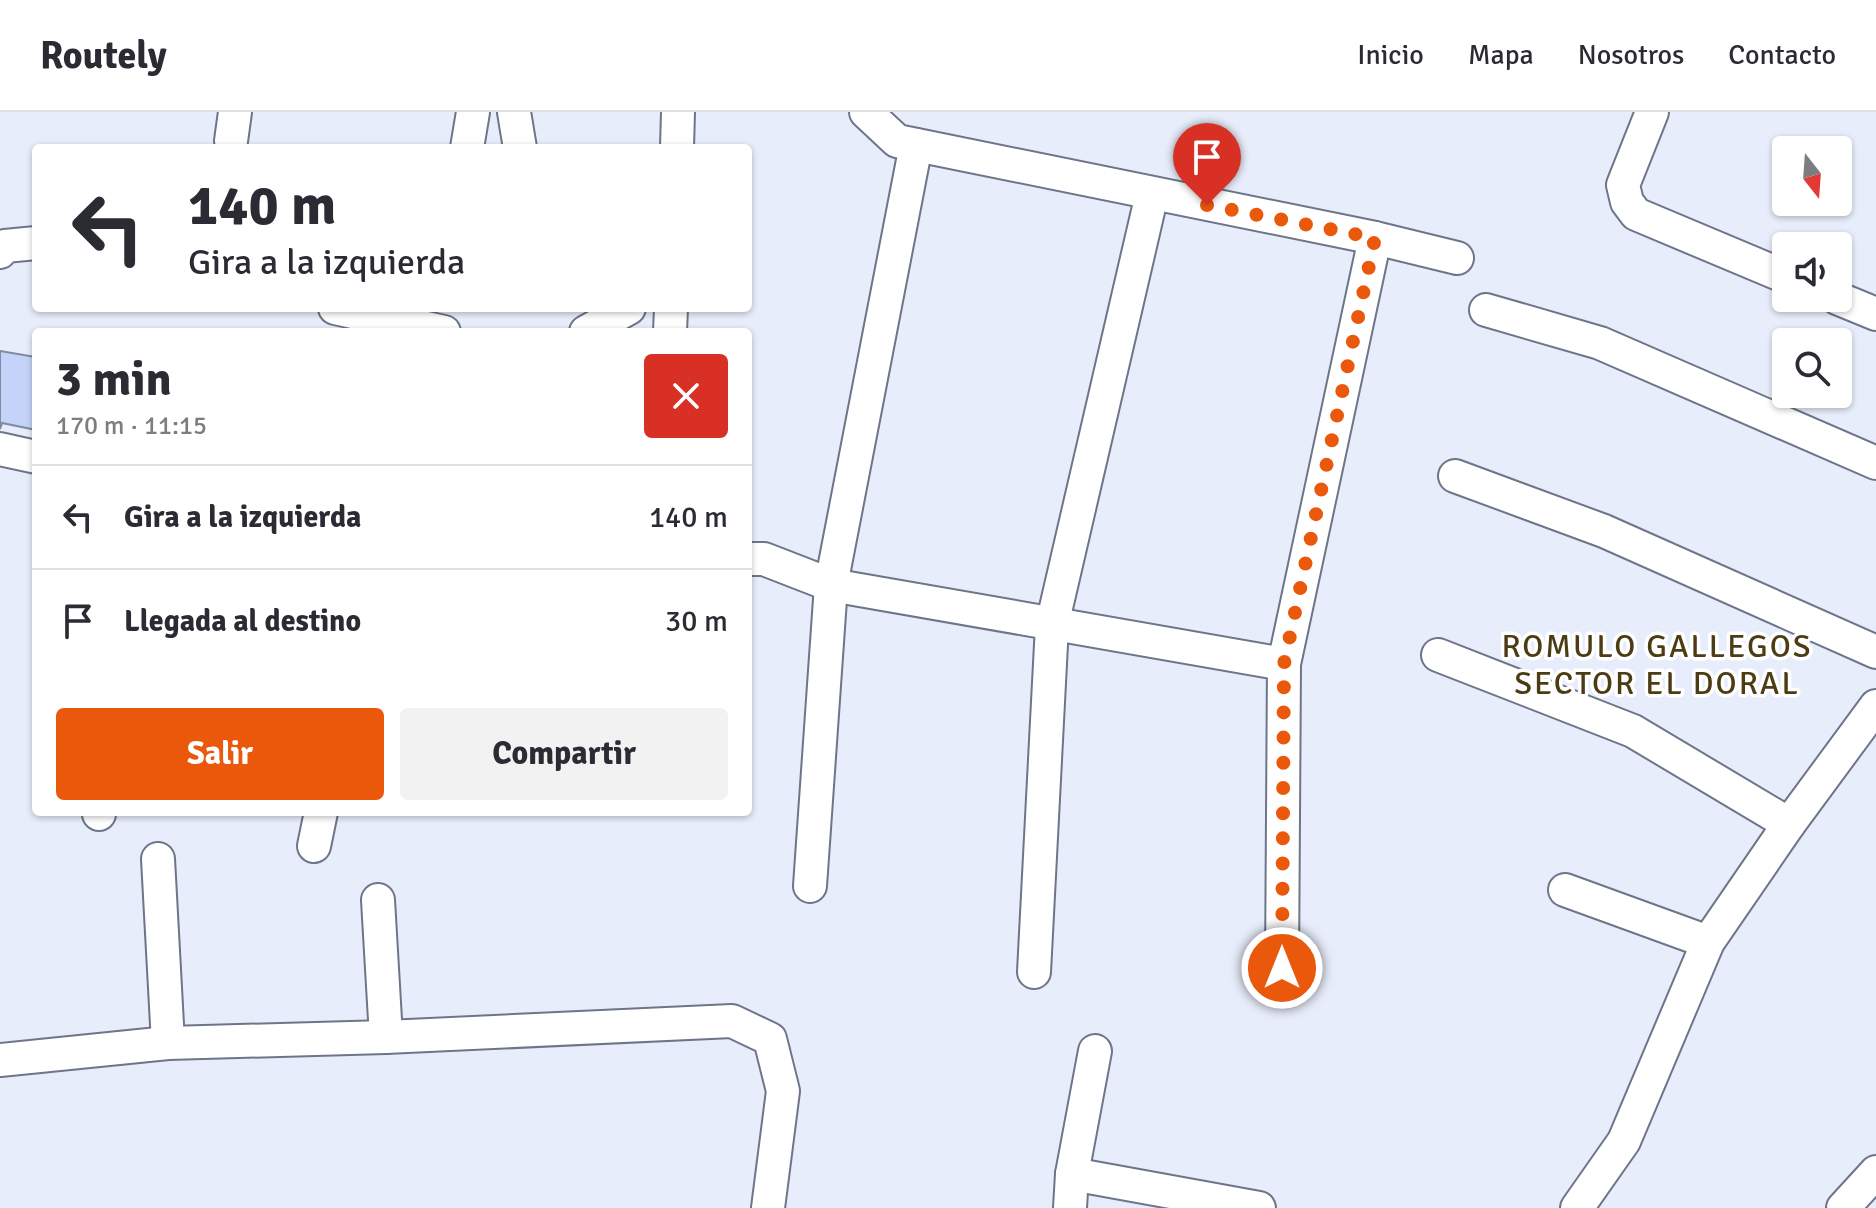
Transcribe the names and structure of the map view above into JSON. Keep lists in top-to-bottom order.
{
  "districts": ["ROMULO GALLEGOS SECTOR EL DORAL"],
  "north": "bottom",
  "page": {
    "header": "Routely",
    "nav": [
      "Inicio",
      "Mapa",
      "Nosotros",
      "Contacto"
    ],
    "turn": ["140 m", "Gira a la izquierda"],
    "heading": ["3 min", "170 m · 11:15"],
    "list": [
      {
        "name": "Gira a la izquierda",
        "value": "140 m"
      },
      {
        "name": "Llegada al destino",
        "value": "30 m"
      }
    ],
    "buttons": ["Salir", "Compartir"]
  }
}
